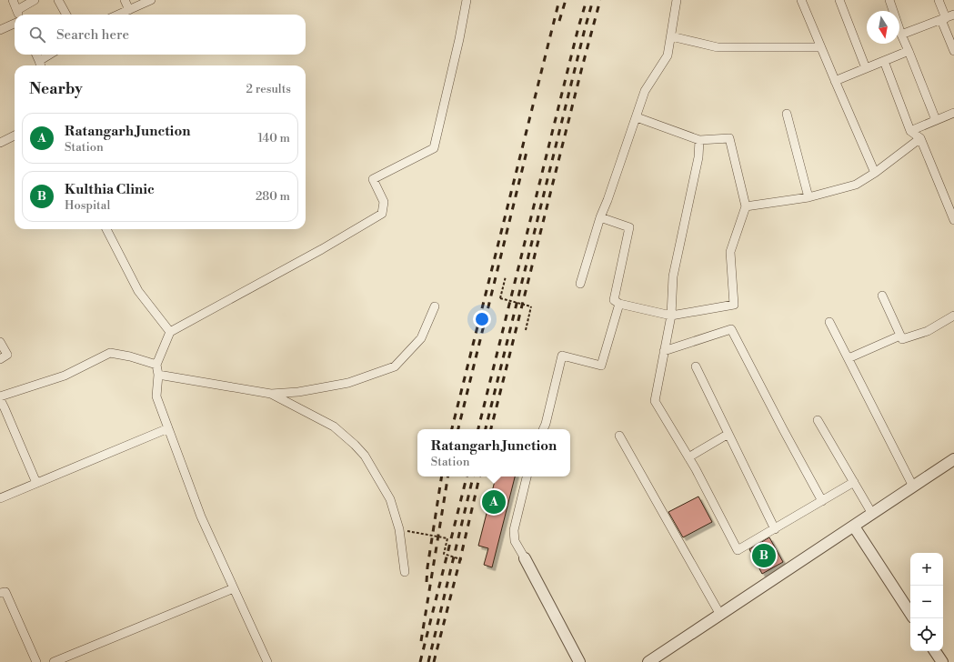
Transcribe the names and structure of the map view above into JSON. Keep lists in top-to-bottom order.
{
  "north": "bottom",
  "page": {
    "search": "Search here",
    "heading": ["Nearby", "2 results"],
    "list": [
      {
        "mark": "A",
        "name": "Ratangarh Junction",
        "note": "Station",
        "value": "140 m"
      },
      {
        "mark": "B",
        "name": "Kulthia Clinic",
        "note": "Hospital",
        "value": "280 m"
      }
    ],
    "popup": ["Ratangarh Junction", "Station"],
    "pins": ["A", "B"],
    "map_buttons": ["+", "−"]
  }
}
